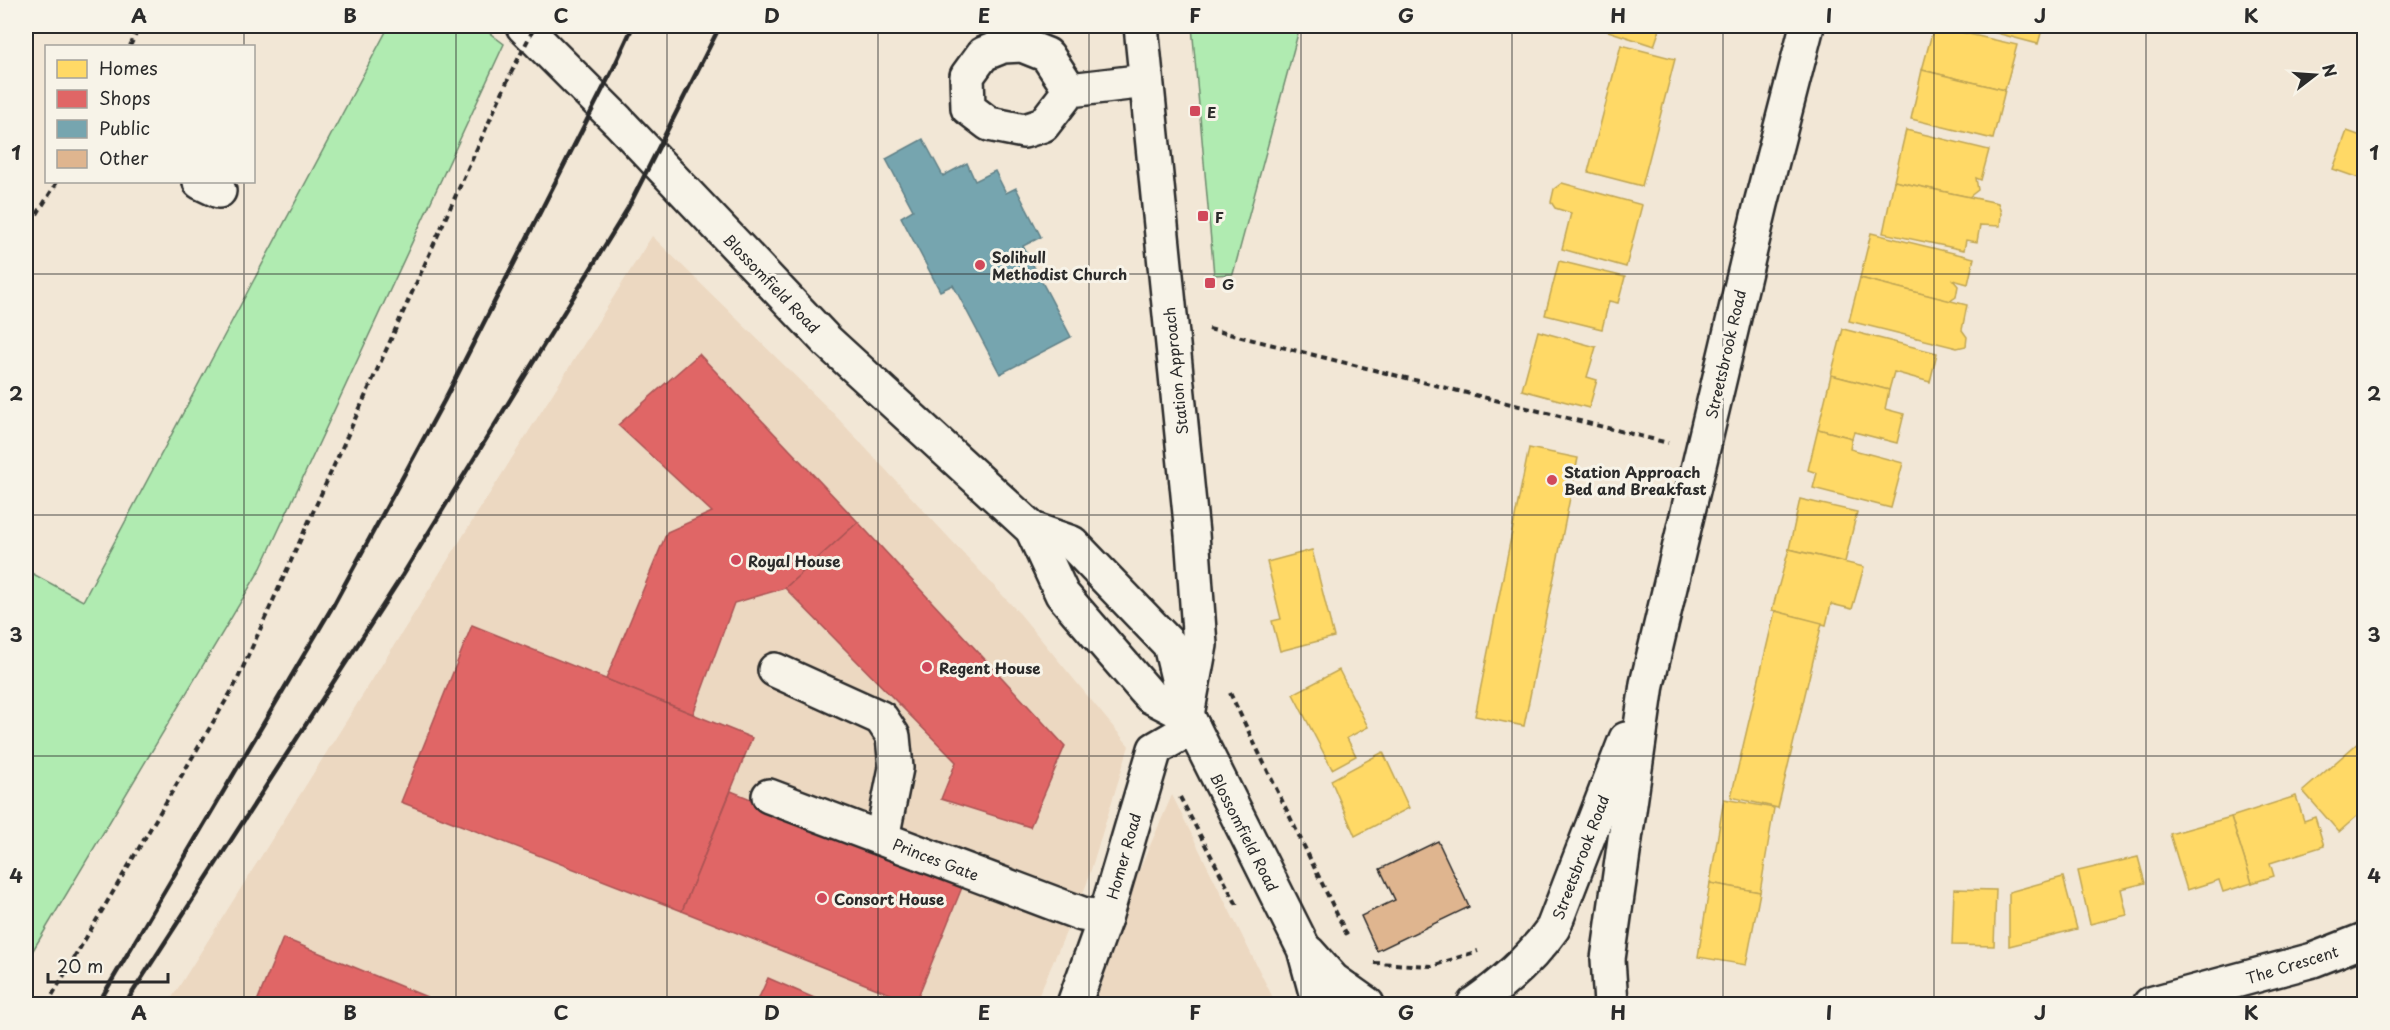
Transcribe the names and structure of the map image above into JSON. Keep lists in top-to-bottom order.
{
  "streets": {
    "main road": [
      "Blossomfield Road",
      "Streetsbrook Road",
      "Station Approach",
      "Homer Road",
      "Princes Gate",
      "The Crescent"
    ]
  },
  "crossings": [
    ["Blossomfield Road", "Station Approach"],
    ["Homer Road", "Princes Gate"]
  ],
  "places": {
    "transit": ["E", "F", "G"],
    "other": [
      "Solihull Methodist Church",
      "Station Approach Bed and Breakfast",
      "Royal House",
      "Regent House",
      "Consort House"
    ]
  },
  "legend": [
    "Homes",
    "Shops",
    "Public",
    "Other"
  ],
  "scale_bar": "20 m",
  "north": "right",
  "grid": {
    "columns": [
      "A",
      "B",
      "C",
      "D",
      "E",
      "F",
      "G",
      "H",
      "I",
      "J",
      "K"
    ],
    "rows": [
      "1",
      "2",
      "3",
      "4"
    ]
  }
}
